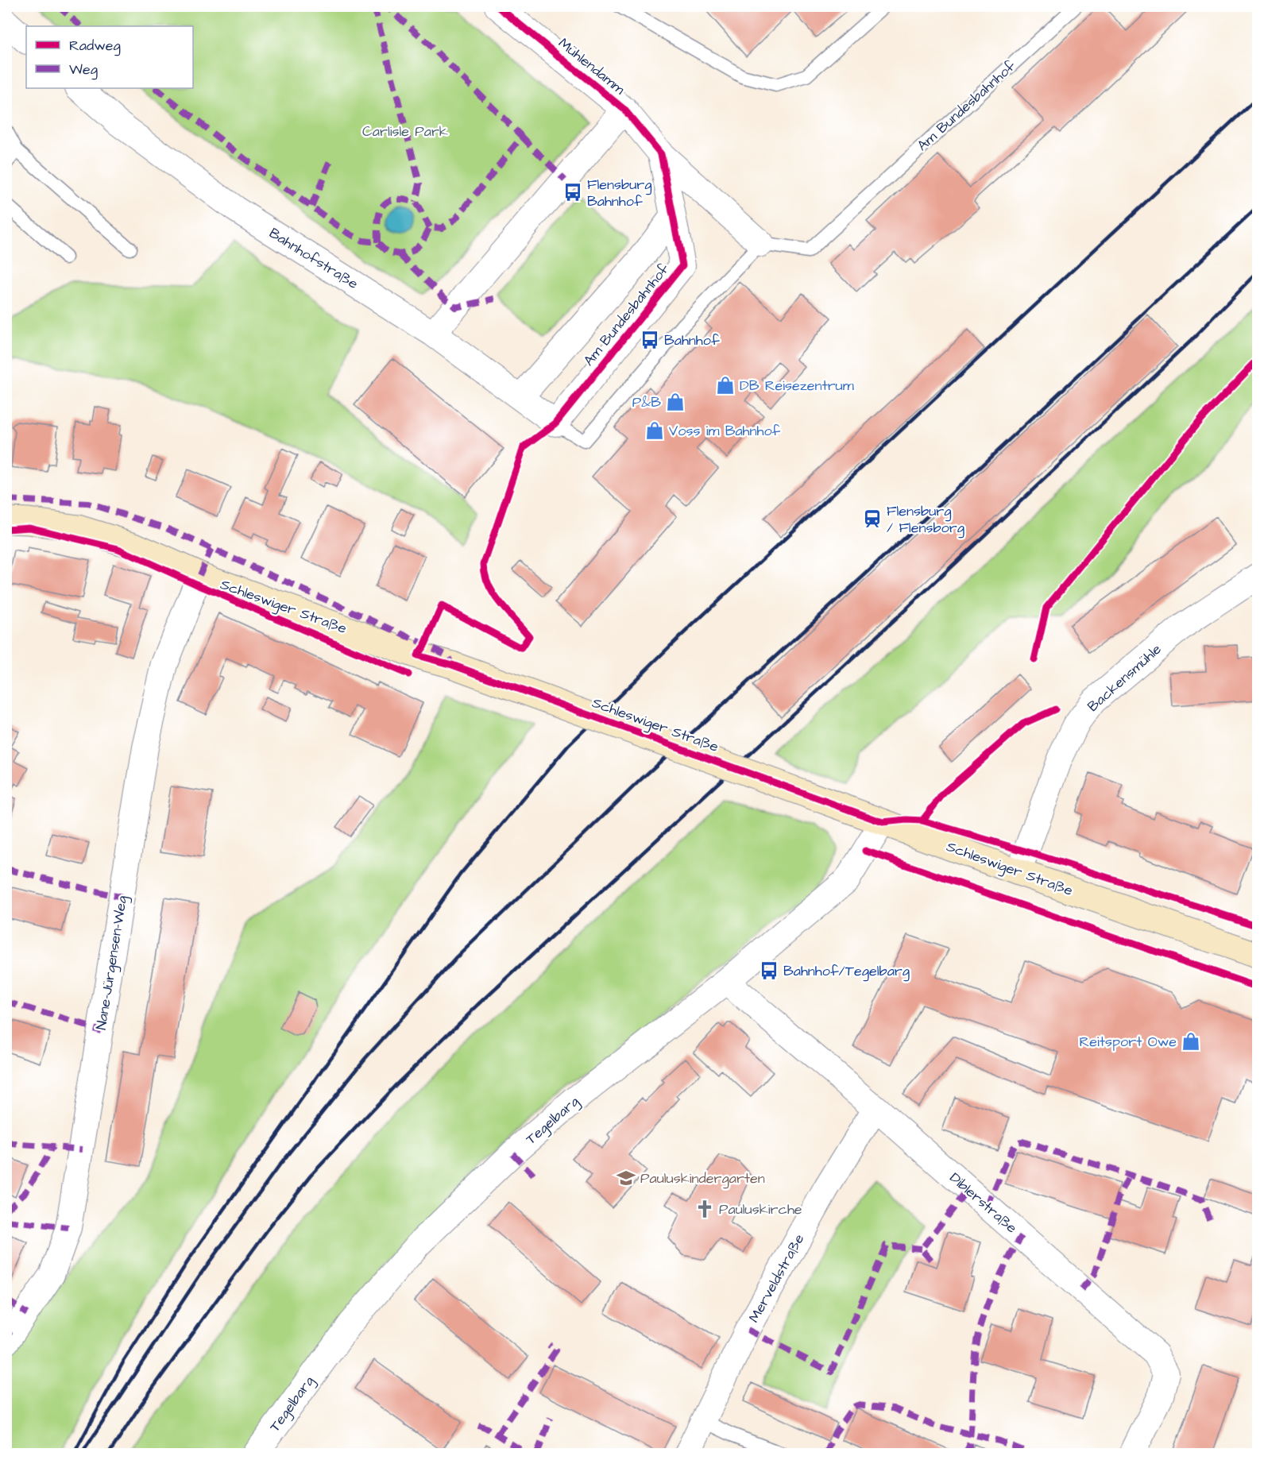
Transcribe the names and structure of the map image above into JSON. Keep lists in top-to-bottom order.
{
  "streets": {
    "main road": ["Schleswiger Straße"],
    "street": [
      "Mühlendamm",
      "Am Bundesbahnhof",
      "Bahnhofstraße",
      "Backensmühle",
      "Nane-Jürgensen-Weg",
      "Tegelbarg",
      "Diblerstraße",
      "Merveldstraße"
    ]
  },
  "crossings": [
    ["Mühlendamm", "Am Bundesbahnhof"],
    ["Am Bundesbahnhof", "Bahnhofstraße"],
    ["Schleswiger Straße", "Backensmühle"],
    ["Schleswiger Straße", "Nane-Jürgensen-Weg"],
    ["Schleswiger Straße", "Tegelbarg"],
    ["Tegelbarg", "Diblerstraße"],
    ["Diblerstraße", "Merveldstraße"]
  ],
  "parks": ["Carlisle Park"],
  "places": {
    "bus stop": ["Flensburg Bahnhof", "Bahnhof", "Bahnhof/Tegelbarg"],
    "shop": [
      "DB Reisezentrum",
      "P&B",
      "Voss im Bahnhof",
      "Reitsport Owe"
    ],
    "station": ["Flensburg / Flensborg"],
    "school or university": ["Pauluskindergarten"],
    "church": ["Pauluskirche"]
  },
  "legend": ["Radweg", "Weg"]
}
